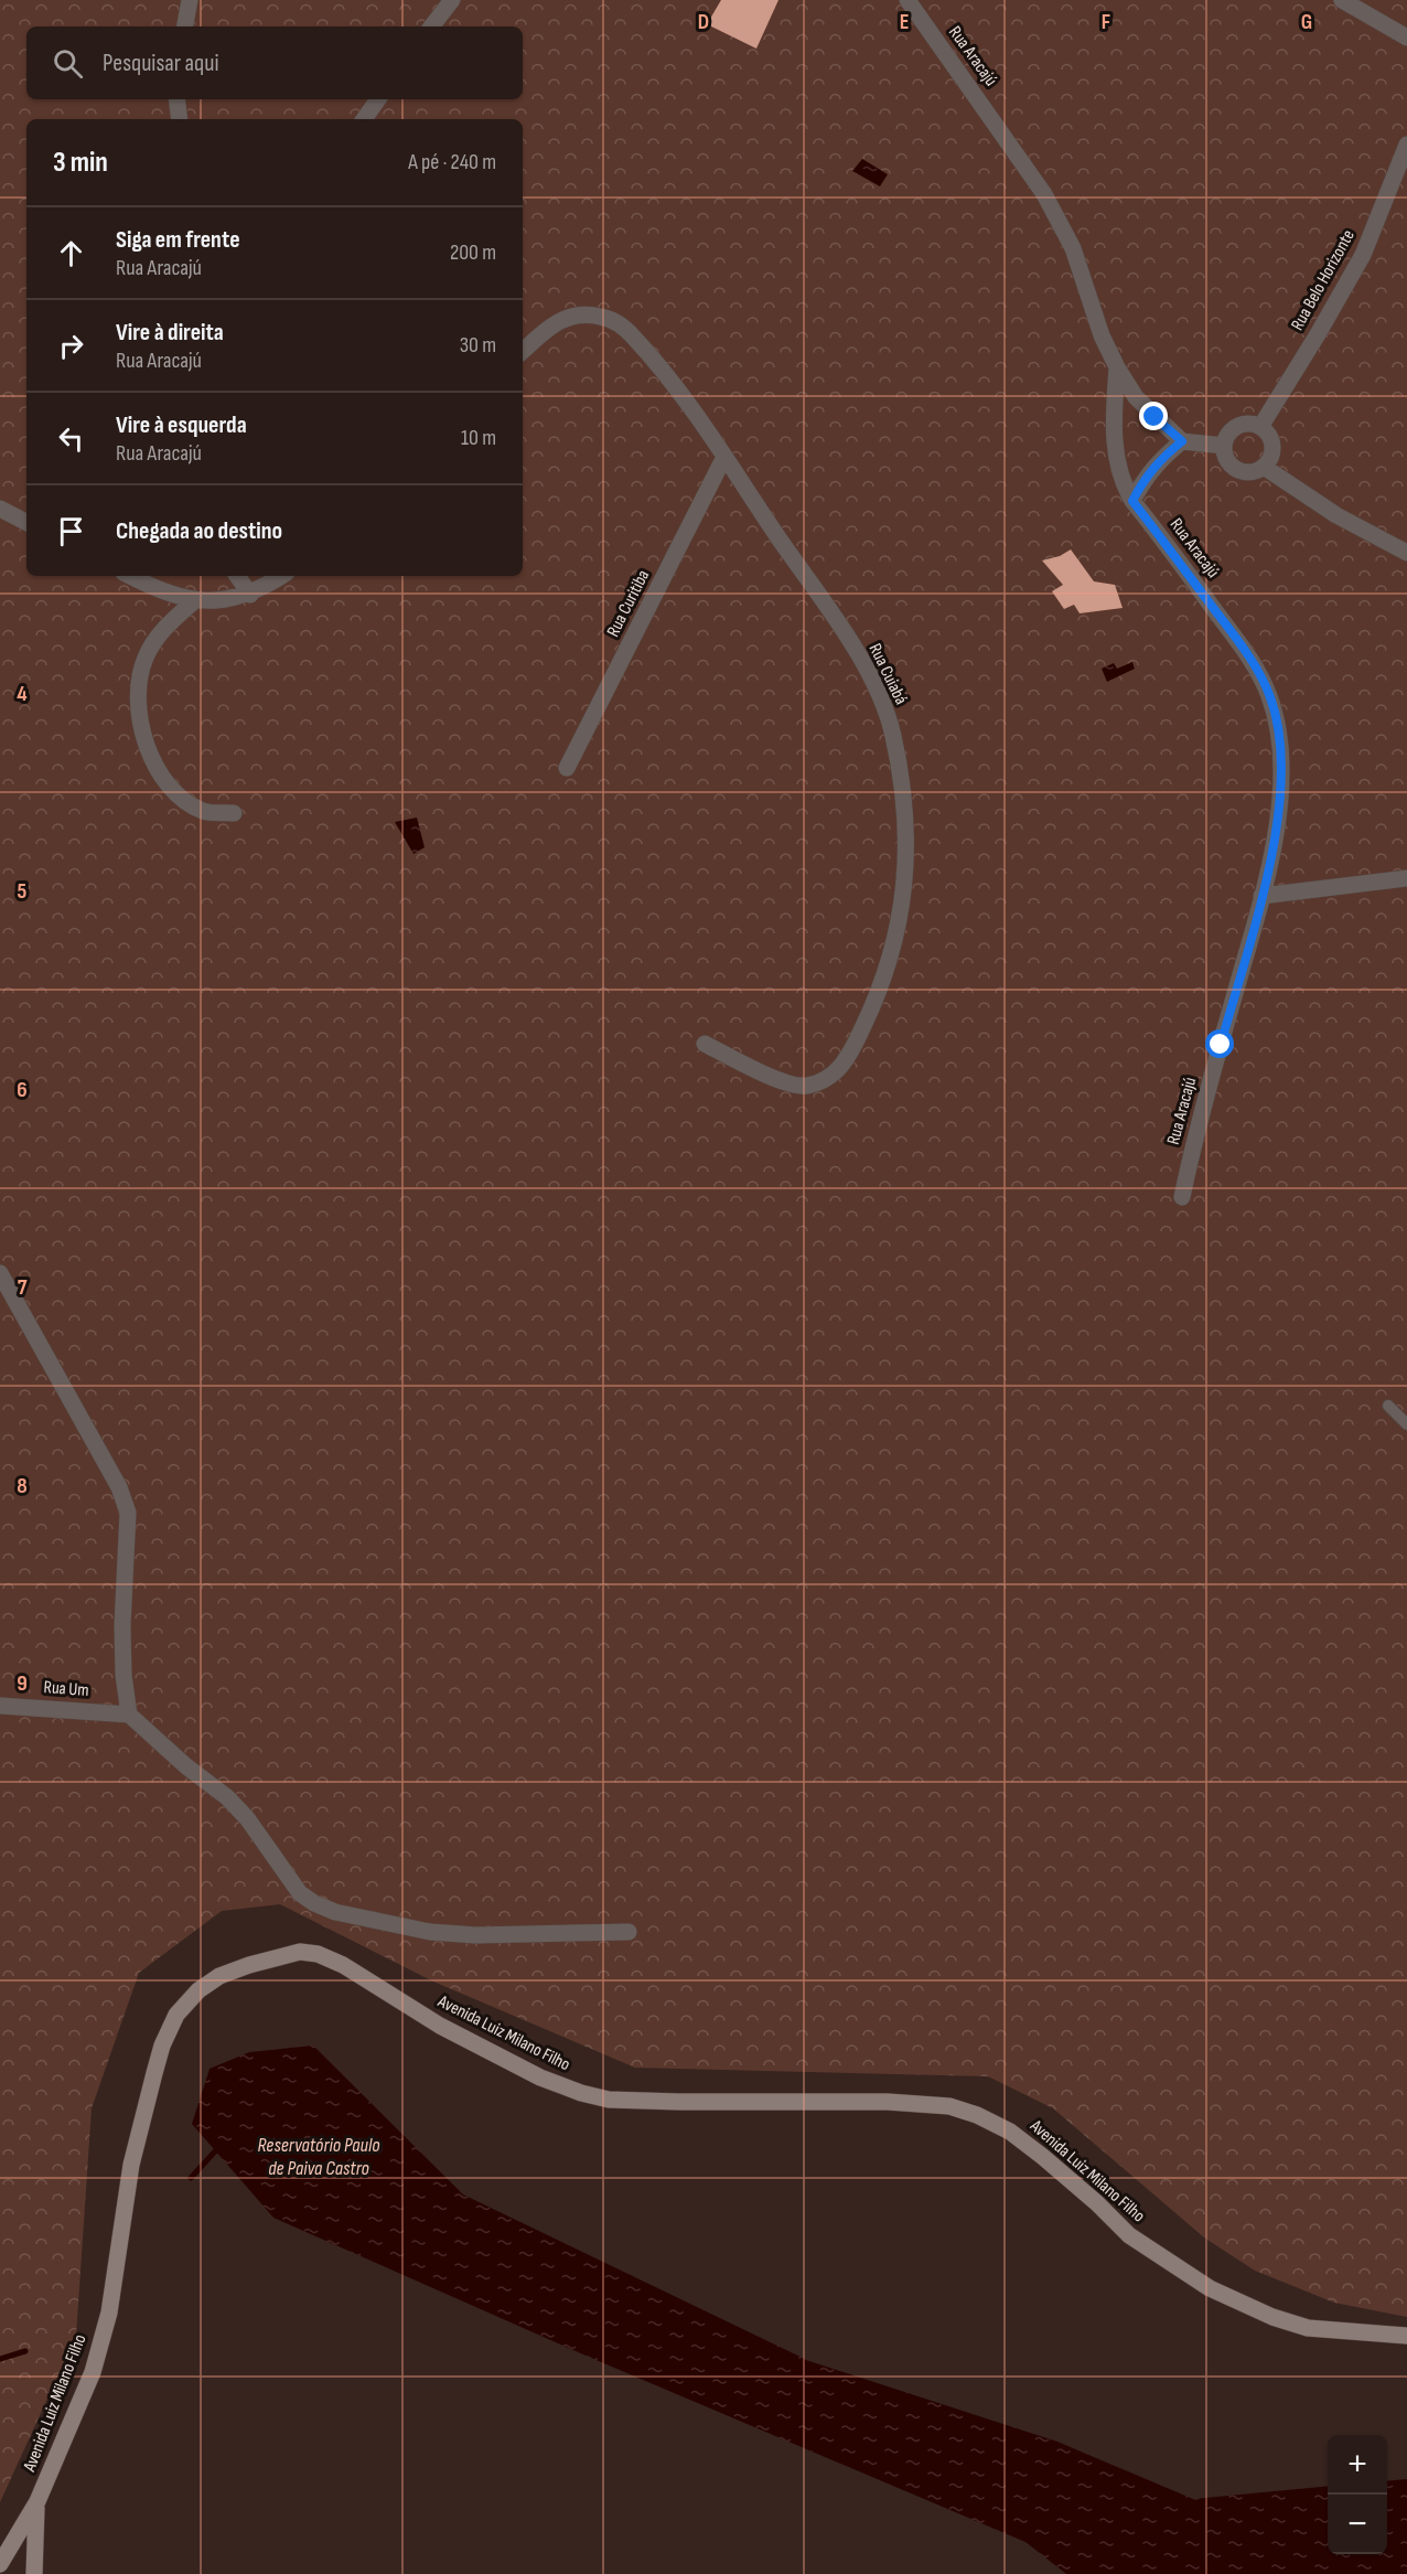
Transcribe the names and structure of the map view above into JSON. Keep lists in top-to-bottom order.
{
  "streets": {
    "main road": ["Avenida Luiz Milano Filho"],
    "street": [
      "Rua Aracajú",
      "Rua Belo Horizonte",
      "Rua Curitiba",
      "Rua Cuiabá",
      "Rua Um"
    ]
  },
  "crossings": [
    ["Rua Curitiba", "Rua Cuiabá"]
  ],
  "water": ["Reservatório Paulo de Paiva Castro"],
  "page": {
    "search": "Pesquisar aqui",
    "heading": ["3 min", "A pé · 240 m"],
    "list": [
      ["Siga em frente", "Rua Aracajú", "200 m"],
      ["Vire à direita", "Rua Aracajú", "30 m"],
      ["Vire à esquerda", "Rua Aracajú", "10 m"],
      "Chegada ao destino"
    ],
    "map_buttons": ["+", "−"]
  },
  "grid": {
    "columns": [
      "D",
      "E",
      "F",
      "G"
    ],
    "rows": [
      "4",
      "5",
      "6",
      "7",
      "8",
      "9"
    ]
  }
}
